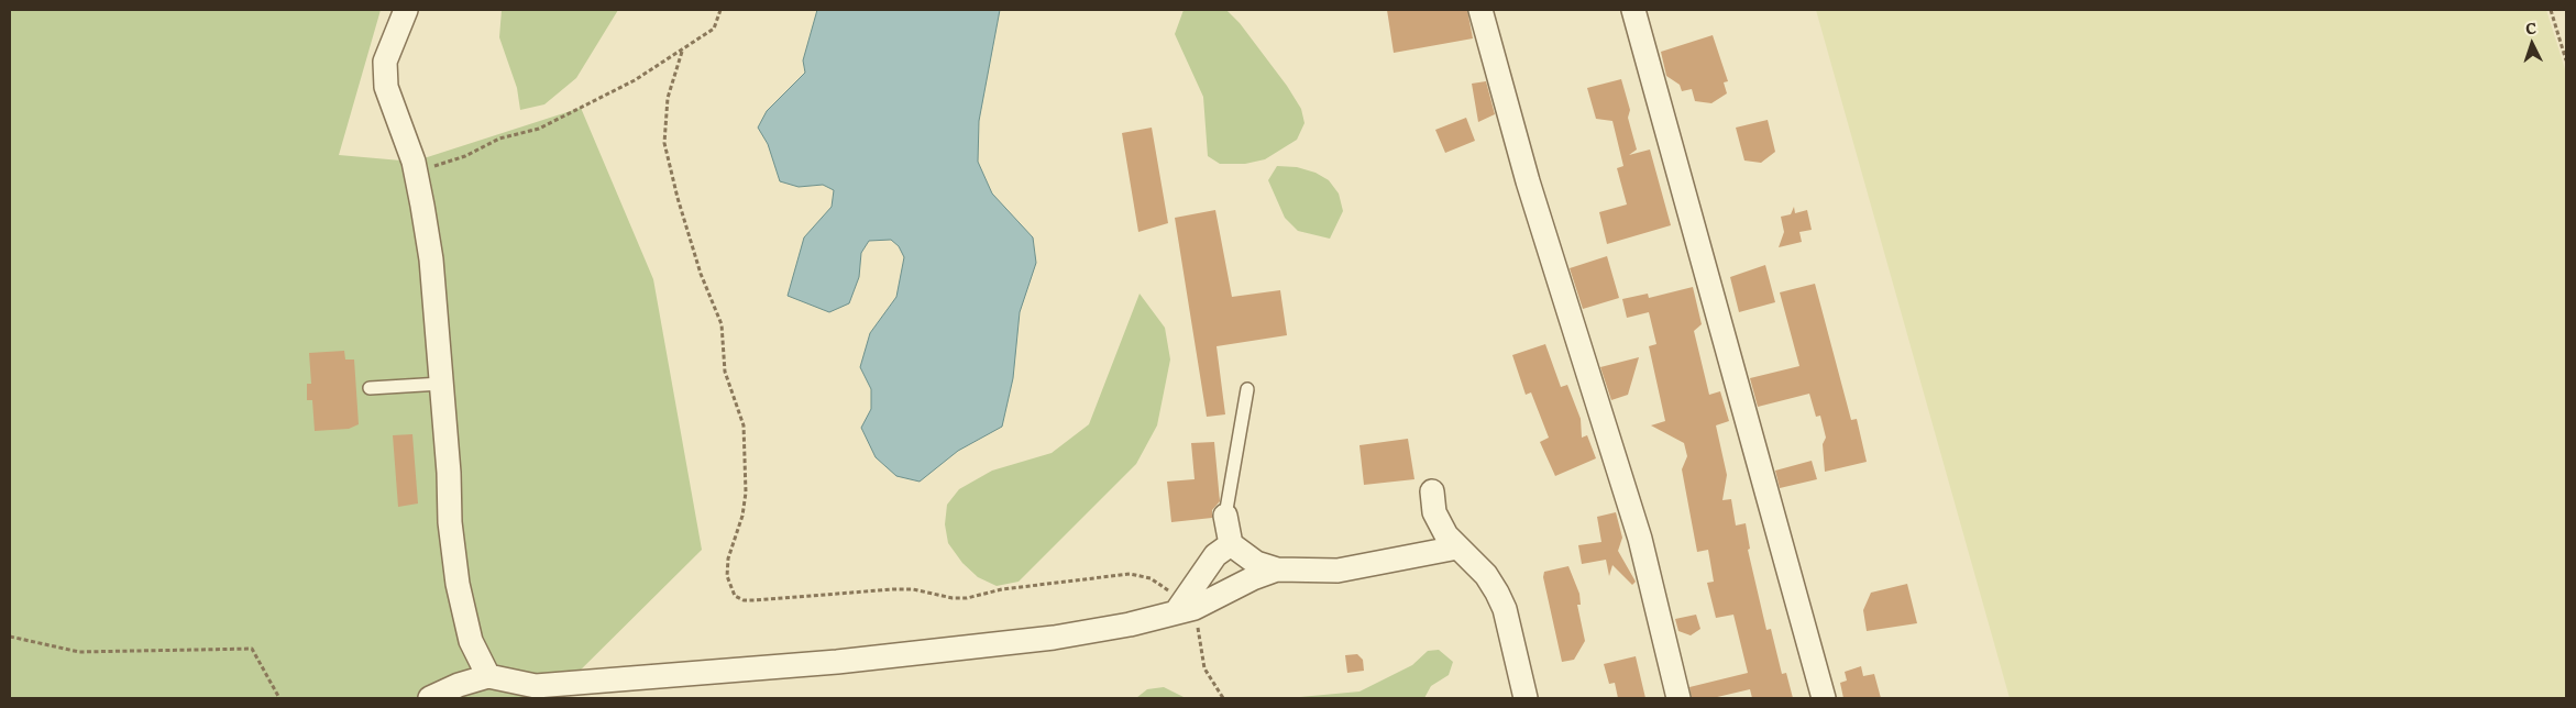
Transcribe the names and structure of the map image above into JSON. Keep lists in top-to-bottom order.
{
  "north": "top"
}
